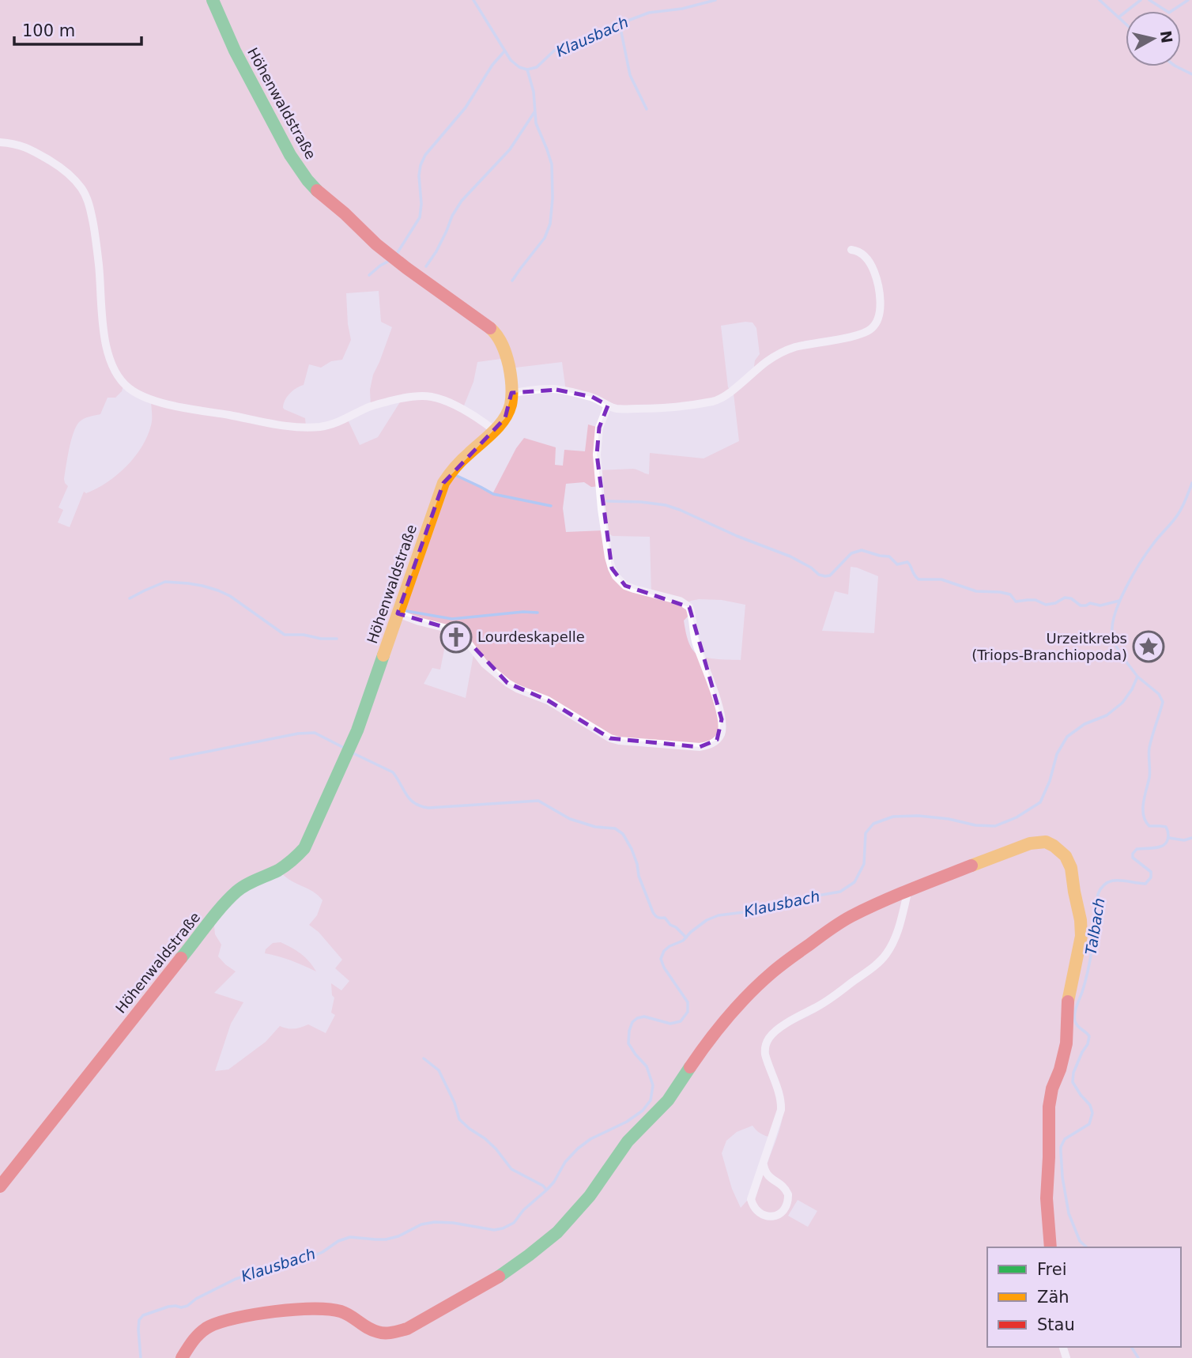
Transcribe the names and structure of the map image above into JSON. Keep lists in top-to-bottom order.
{
  "streets": {
    "street": ["Höhenwaldstraße"]
  },
  "water": ["Klausbach", "Talbach"],
  "places": {
    "church": ["Lourdeskapelle"],
    "place": ["Urzeitkrebs (Triops-Branchiopoda)"]
  },
  "legend": ["Frei", "Zäh", "Stau"],
  "scale_bar": "100 m",
  "north": "right"
}
